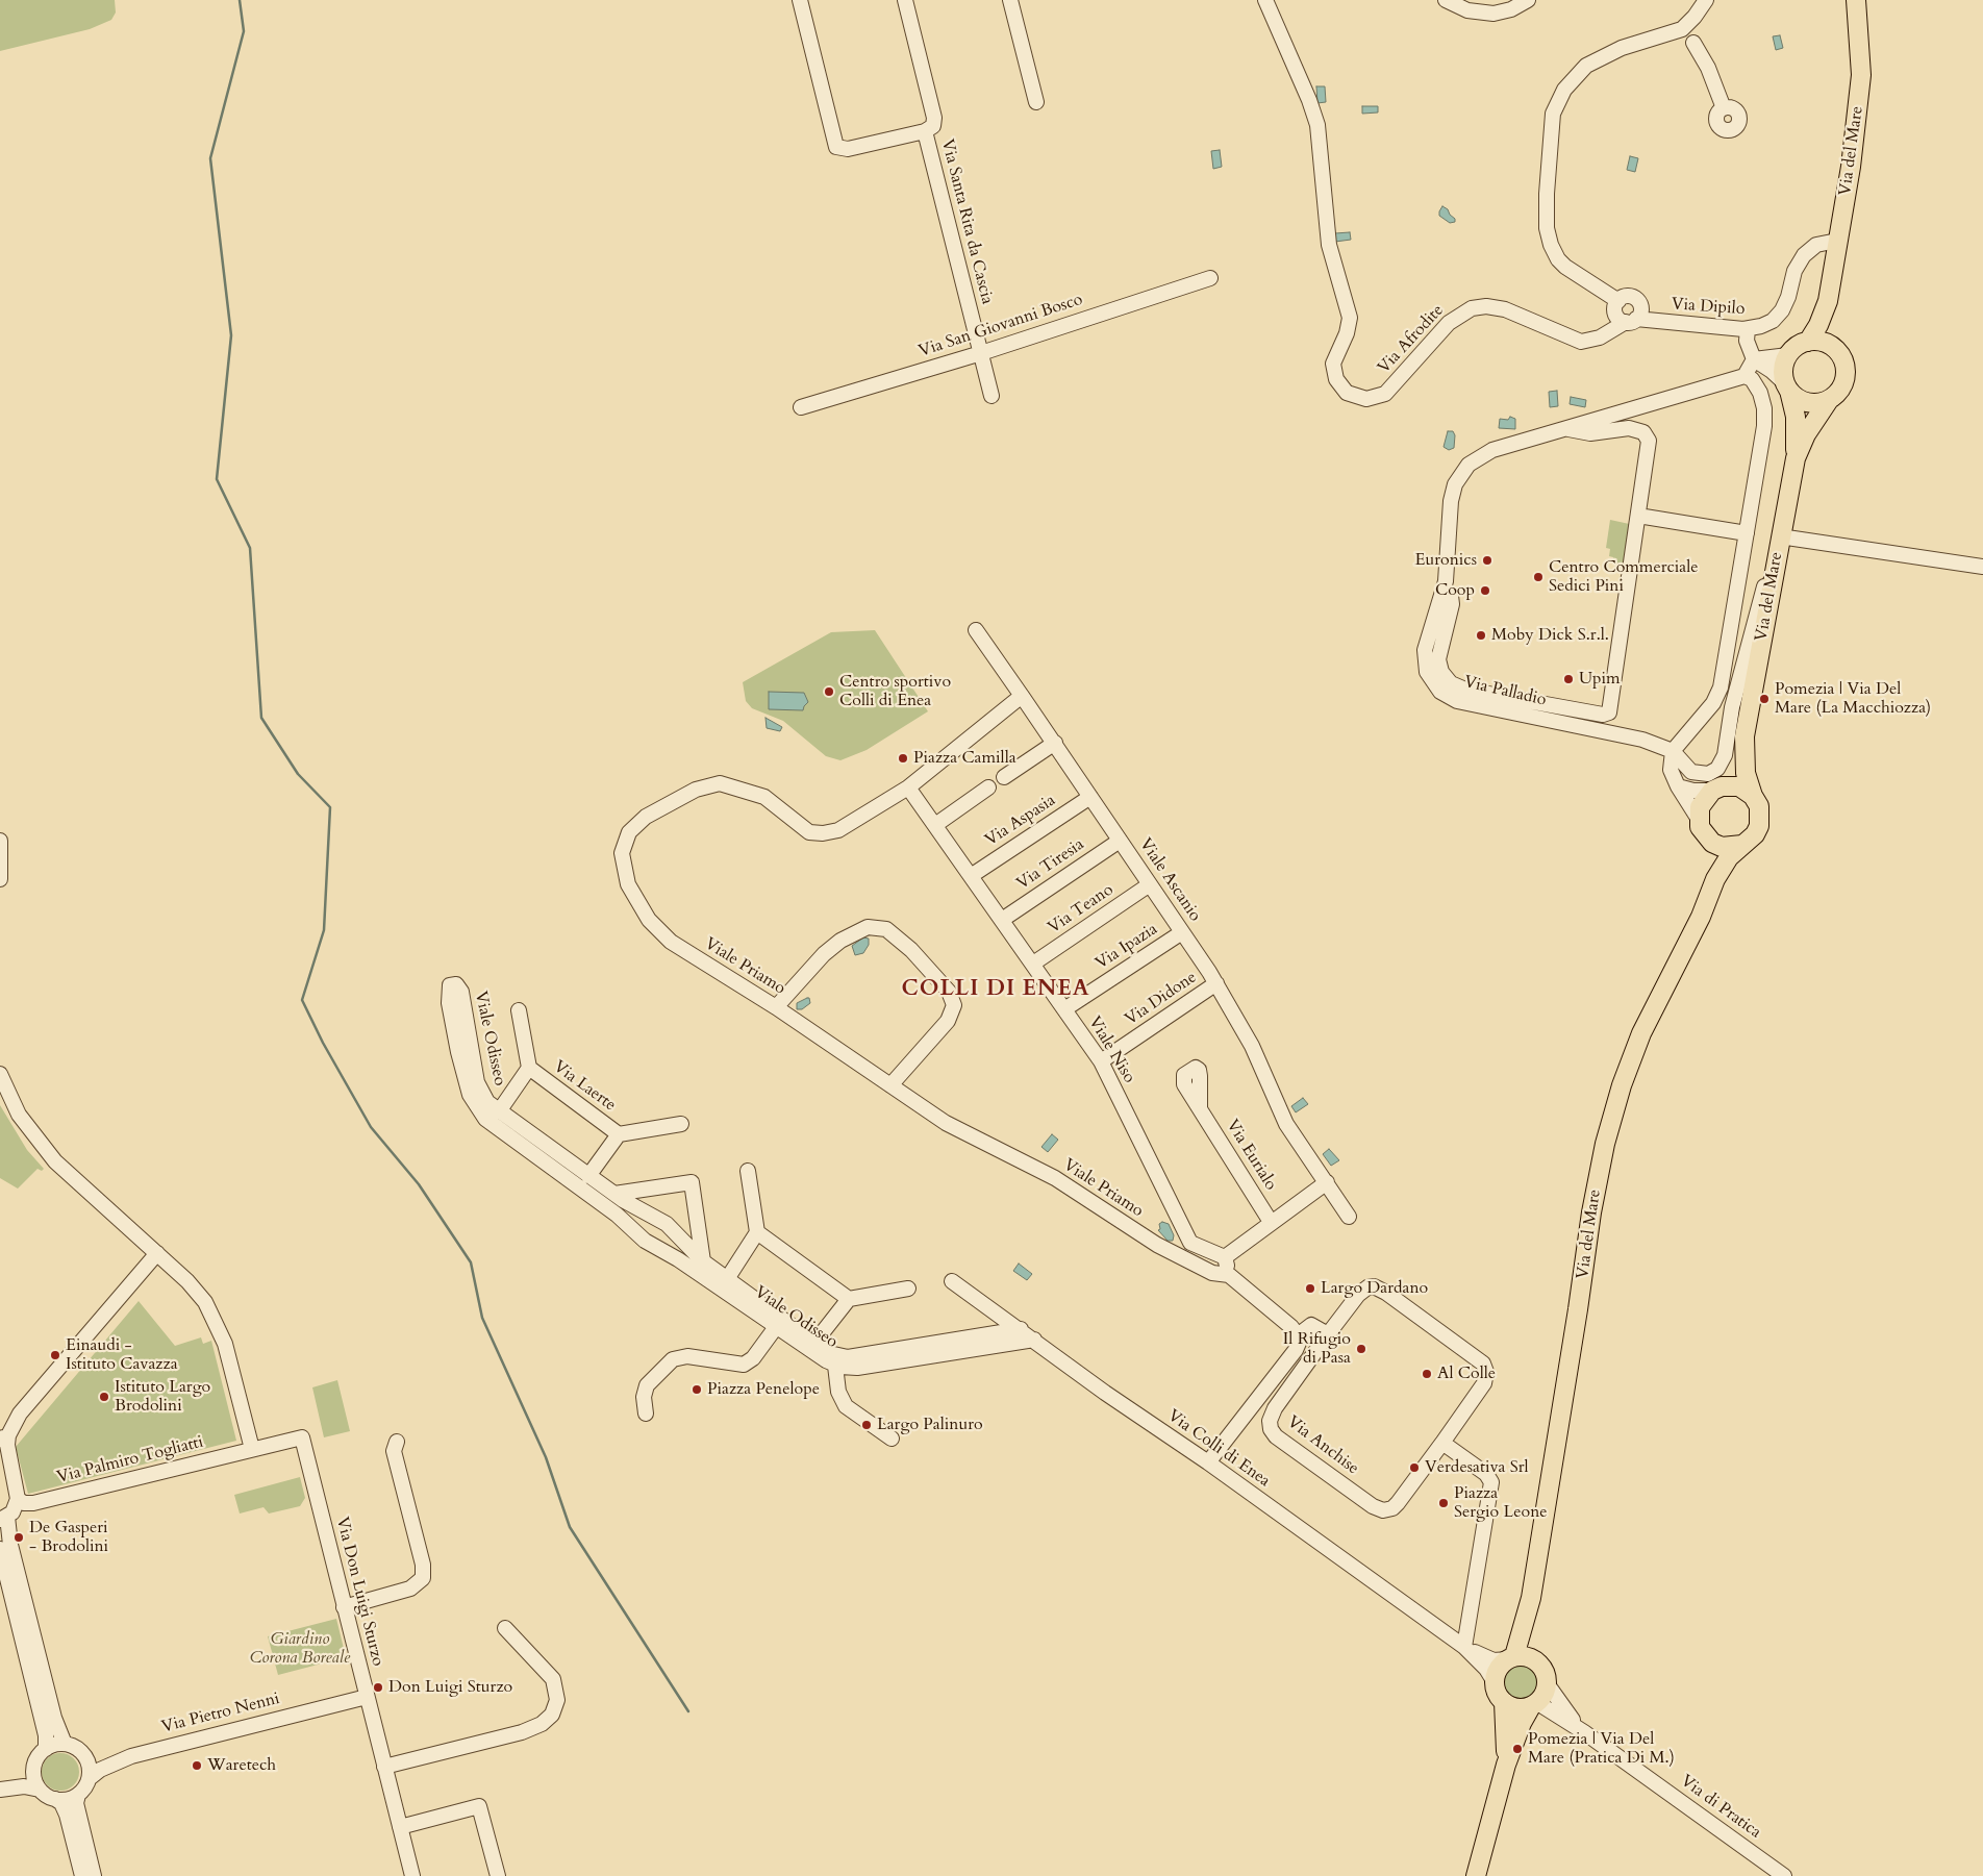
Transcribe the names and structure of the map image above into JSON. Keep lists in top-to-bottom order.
{
  "streets": {
    "main road": ["Via del Mare"],
    "street": [
      "Via Santa Rita da Cascia",
      "Via Dipilo",
      "Via San Giovanni Bosco",
      "Via Afrodite",
      "Via Palladio",
      "Via Aspasia",
      "Via Tiresia",
      "Viale Ascanio",
      "Via Teano",
      "Via Ipazia",
      "Viale Priamo",
      "Via Didone",
      "Viale Odisseo",
      "Viale Niso",
      "Via Laerte",
      "Via Eurialo",
      "Via Anchise",
      "Via Colli di Enea",
      "Via Palmiro Togliatti",
      "Via Don Luigi Sturzo",
      "Via Pietro Nenni",
      "Via di Pratica"
    ]
  },
  "crossings": [
    ["Via del Mare", "Via Dipilo"],
    ["Via del Mare", "Via Palladio"],
    ["Via del Mare", "Via Colli di Enea"],
    ["Via del Mare", "Via di Pratica"],
    ["Via Santa Rita da Cascia", "Via San Giovanni Bosco"],
    ["Via Dipilo", "Via Afrodite"],
    ["Via Aspasia", "Viale Ascanio"],
    ["Via Aspasia", "Viale Niso"],
    ["Via Tiresia", "Viale Ascanio"],
    ["Via Tiresia", "Viale Niso"],
    ["Viale Ascanio", "Via Teano"],
    ["Viale Ascanio", "Via Ipazia"],
    ["Viale Ascanio", "Via Didone"],
    ["Via Teano", "Viale Niso"],
    ["Via Ipazia", "Viale Niso"],
    ["Viale Priamo", "Viale Niso"],
    ["Via Didone", "Viale Niso"],
    ["Viale Odisseo", "Via Laerte"],
    ["Viale Odisseo", "Via Colli di Enea"],
    ["Via Colli di Enea", "Via di Pratica"],
    ["Via Palmiro Togliatti", "Via Don Luigi Sturzo"],
    ["Via Don Luigi Sturzo", "Via Pietro Nenni"]
  ],
  "districts": ["COLLI DI ENEA"],
  "parks": ["Giardino Corona Boreale"],
  "places": [
    "Euronics",
    "Centro Commerciale Sedici Pini",
    "Coop",
    "Moby Dick S.r.l.",
    "Upim",
    "Centro sportivo Colli di Enea",
    "Pomezia | Via Del Mare (La Macchiozza)",
    "Piazza Camilla",
    "Largo Dardano",
    "Il Rifugio di Pasa",
    "Einaudi - Istituto Cavazza",
    "Al Colle",
    "Piazza Penelope",
    "Istituto Largo Brodolini",
    "Largo Palinuro",
    "Verdesativa Srl",
    "Piazza Sergio Leone",
    "De Gasperi - Brodolini",
    "Don Luigi Sturzo",
    "Pomezia | Via Del Mare (Pratica Di M.)",
    "Waretech"
  ]
}
